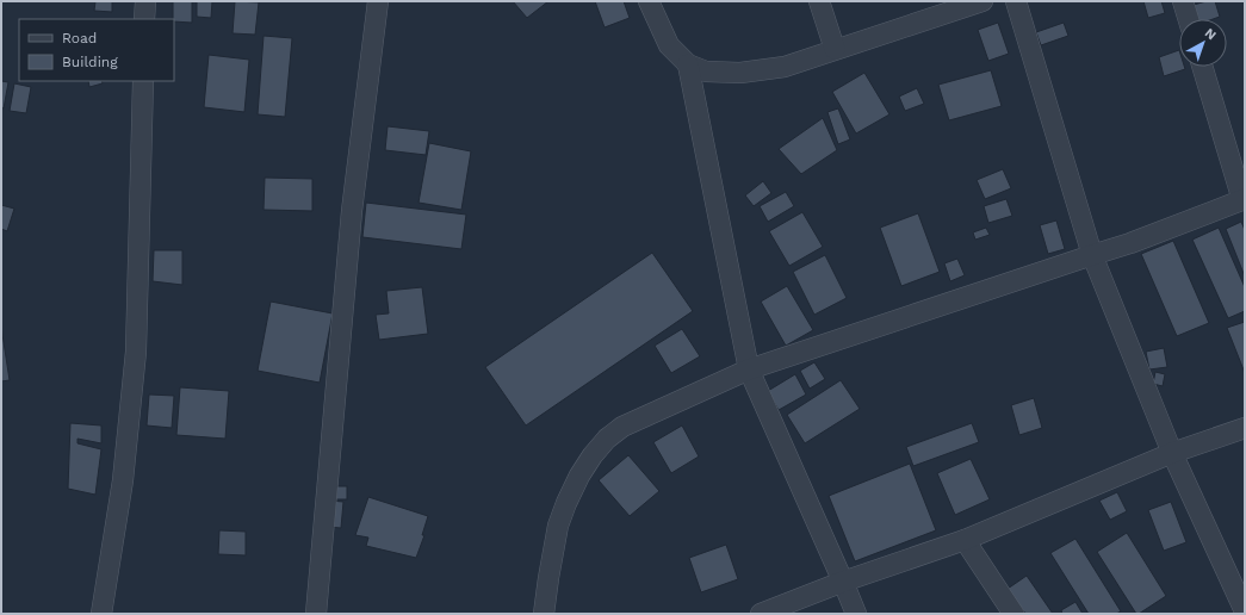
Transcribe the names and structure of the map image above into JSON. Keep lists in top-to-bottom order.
{
  "legend": ["Road", "Building"],
  "north": "top right"
}
